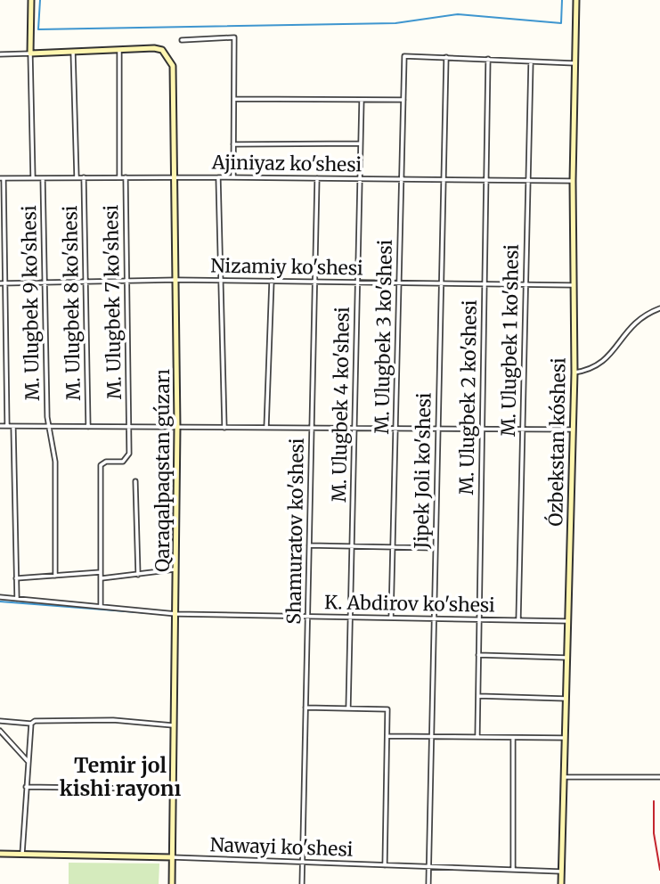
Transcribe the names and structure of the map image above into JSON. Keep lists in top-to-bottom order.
{
  "streets": {
    "street": [
      "Ajiniyaz ko'shesi",
      "Nizamiy ko'shesi",
      "M. Ulugbek 7 ko'shesi",
      "M. Ulugbek 9 ko'shesi",
      "M. Ulugbek 8 ko'shesi",
      "M. Ulugbek 3 ko'shesi",
      "M. Ulugbek 1 ko'shesi",
      "M. Ulugbek 2 ko'shesi",
      "M. Ulugbek 4 ko'shesi",
      "Ózbekstan kóshesi",
      "Qaraqalpaqstan gúzarı",
      "Jipek Joli ko'shesi",
      "Shamuratov ko'shesi",
      "K. Abdirov ko'shesi",
      "Nawayi ko'shesi"
    ]
  },
  "crossings": [
    ["Ajiniyaz ko'shesi", "M. Ulugbek 7 ko'shesi"],
    ["Ajiniyaz ko'shesi", "M. Ulugbek 9 ko'shesi"],
    ["Ajiniyaz ko'shesi", "M. Ulugbek 8 ko'shesi"],
    ["Ajiniyaz ko'shesi", "M. Ulugbek 3 ko'shesi"],
    ["Ajiniyaz ko'shesi", "M. Ulugbek 1 ko'shesi"],
    ["Ajiniyaz ko'shesi", "M. Ulugbek 2 ko'shesi"],
    ["Ajiniyaz ko'shesi", "M. Ulugbek 4 ko'shesi"],
    ["Ajiniyaz ko'shesi", "Ózbekstan kóshesi"],
    ["Ajiniyaz ko'shesi", "Qaraqalpaqstan gúzarı"],
    ["Ajiniyaz ko'shesi", "Jipek Joli ko'shesi"],
    ["Ajiniyaz ko'shesi", "Shamuratov ko'shesi"],
    ["Nizamiy ko'shesi", "M. Ulugbek 7 ko'shesi"],
    ["Nizamiy ko'shesi", "M. Ulugbek 9 ko'shesi"],
    ["Nizamiy ko'shesi", "M. Ulugbek 8 ko'shesi"],
    ["Nizamiy ko'shesi", "M. Ulugbek 3 ko'shesi"],
    ["Nizamiy ko'shesi", "M. Ulugbek 1 ko'shesi"],
    ["Nizamiy ko'shesi", "M. Ulugbek 2 ko'shesi"],
    ["Nizamiy ko'shesi", "M. Ulugbek 4 ko'shesi"],
    ["Nizamiy ko'shesi", "Ózbekstan kóshesi"],
    ["Nizamiy ko'shesi", "Qaraqalpaqstan gúzarı"],
    ["Nizamiy ko'shesi", "Jipek Joli ko'shesi"],
    ["Nizamiy ko'shesi", "Shamuratov ko'shesi"],
    ["M. Ulugbek 3 ko'shesi", "Jipek Joli ko'shesi"],
    ["M. Ulugbek 3 ko'shesi", "K. Abdirov ko'shesi"],
    ["M. Ulugbek 1 ko'shesi", "K. Abdirov ko'shesi"],
    ["M. Ulugbek 2 ko'shesi", "K. Abdirov ko'shesi"],
    ["M. Ulugbek 4 ko'shesi", "K. Abdirov ko'shesi"],
    ["Ózbekstan kóshesi", "K. Abdirov ko'shesi"],
    ["Ózbekstan kóshesi", "Nawayi ko'shesi"],
    ["Qaraqalpaqstan gúzarı", "K. Abdirov ko'shesi"],
    ["Qaraqalpaqstan gúzarı", "Nawayi ko'shesi"],
    ["Jipek Joli ko'shesi", "K. Abdirov ko'shesi"],
    ["Jipek Joli ko'shesi", "Nawayi ko'shesi"],
    ["Shamuratov ko'shesi", "K. Abdirov ko'shesi"],
    ["Shamuratov ko'shesi", "Nawayi ko'shesi"]
  ],
  "districts": ["Temir jol kishi rayonı"]
}
